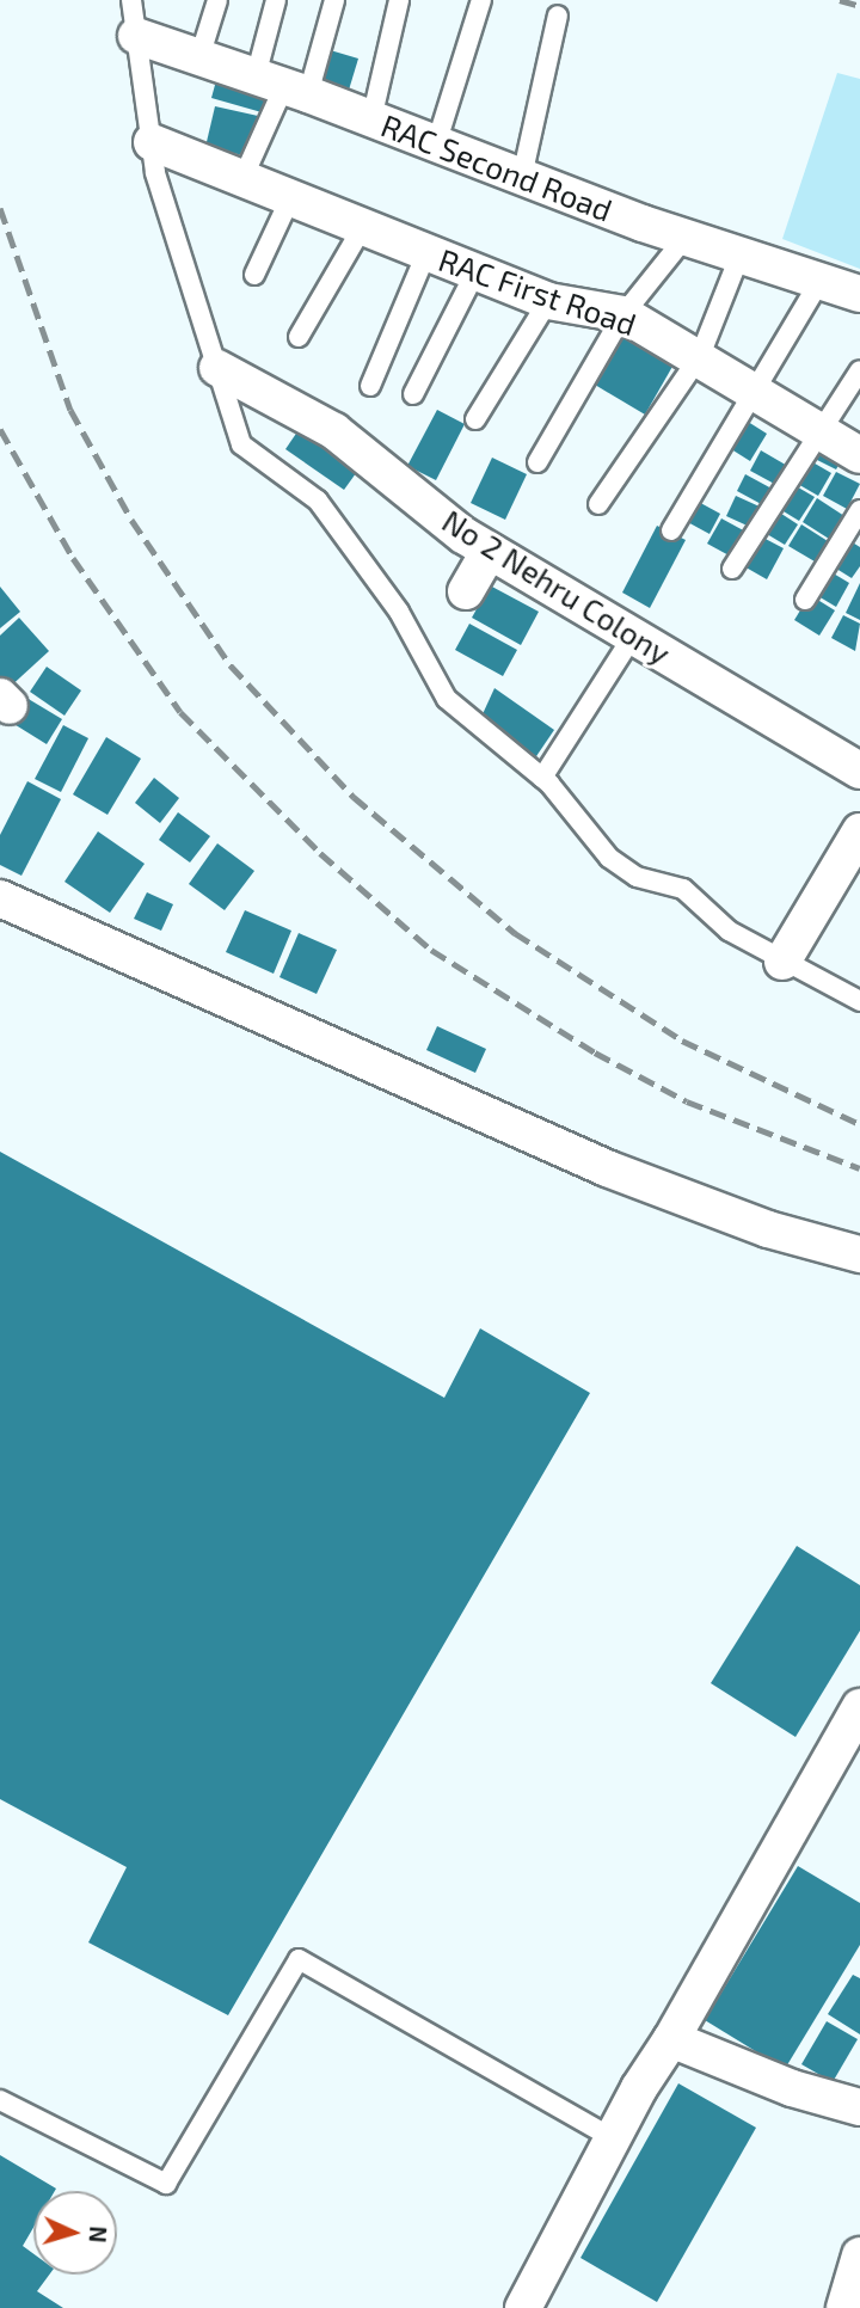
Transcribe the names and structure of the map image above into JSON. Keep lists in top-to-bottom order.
{
  "streets": {
    "street": ["RAC Second Road", "RAC First Road", "No 2 Nehru Colony"]
  },
  "north": "right"
}
